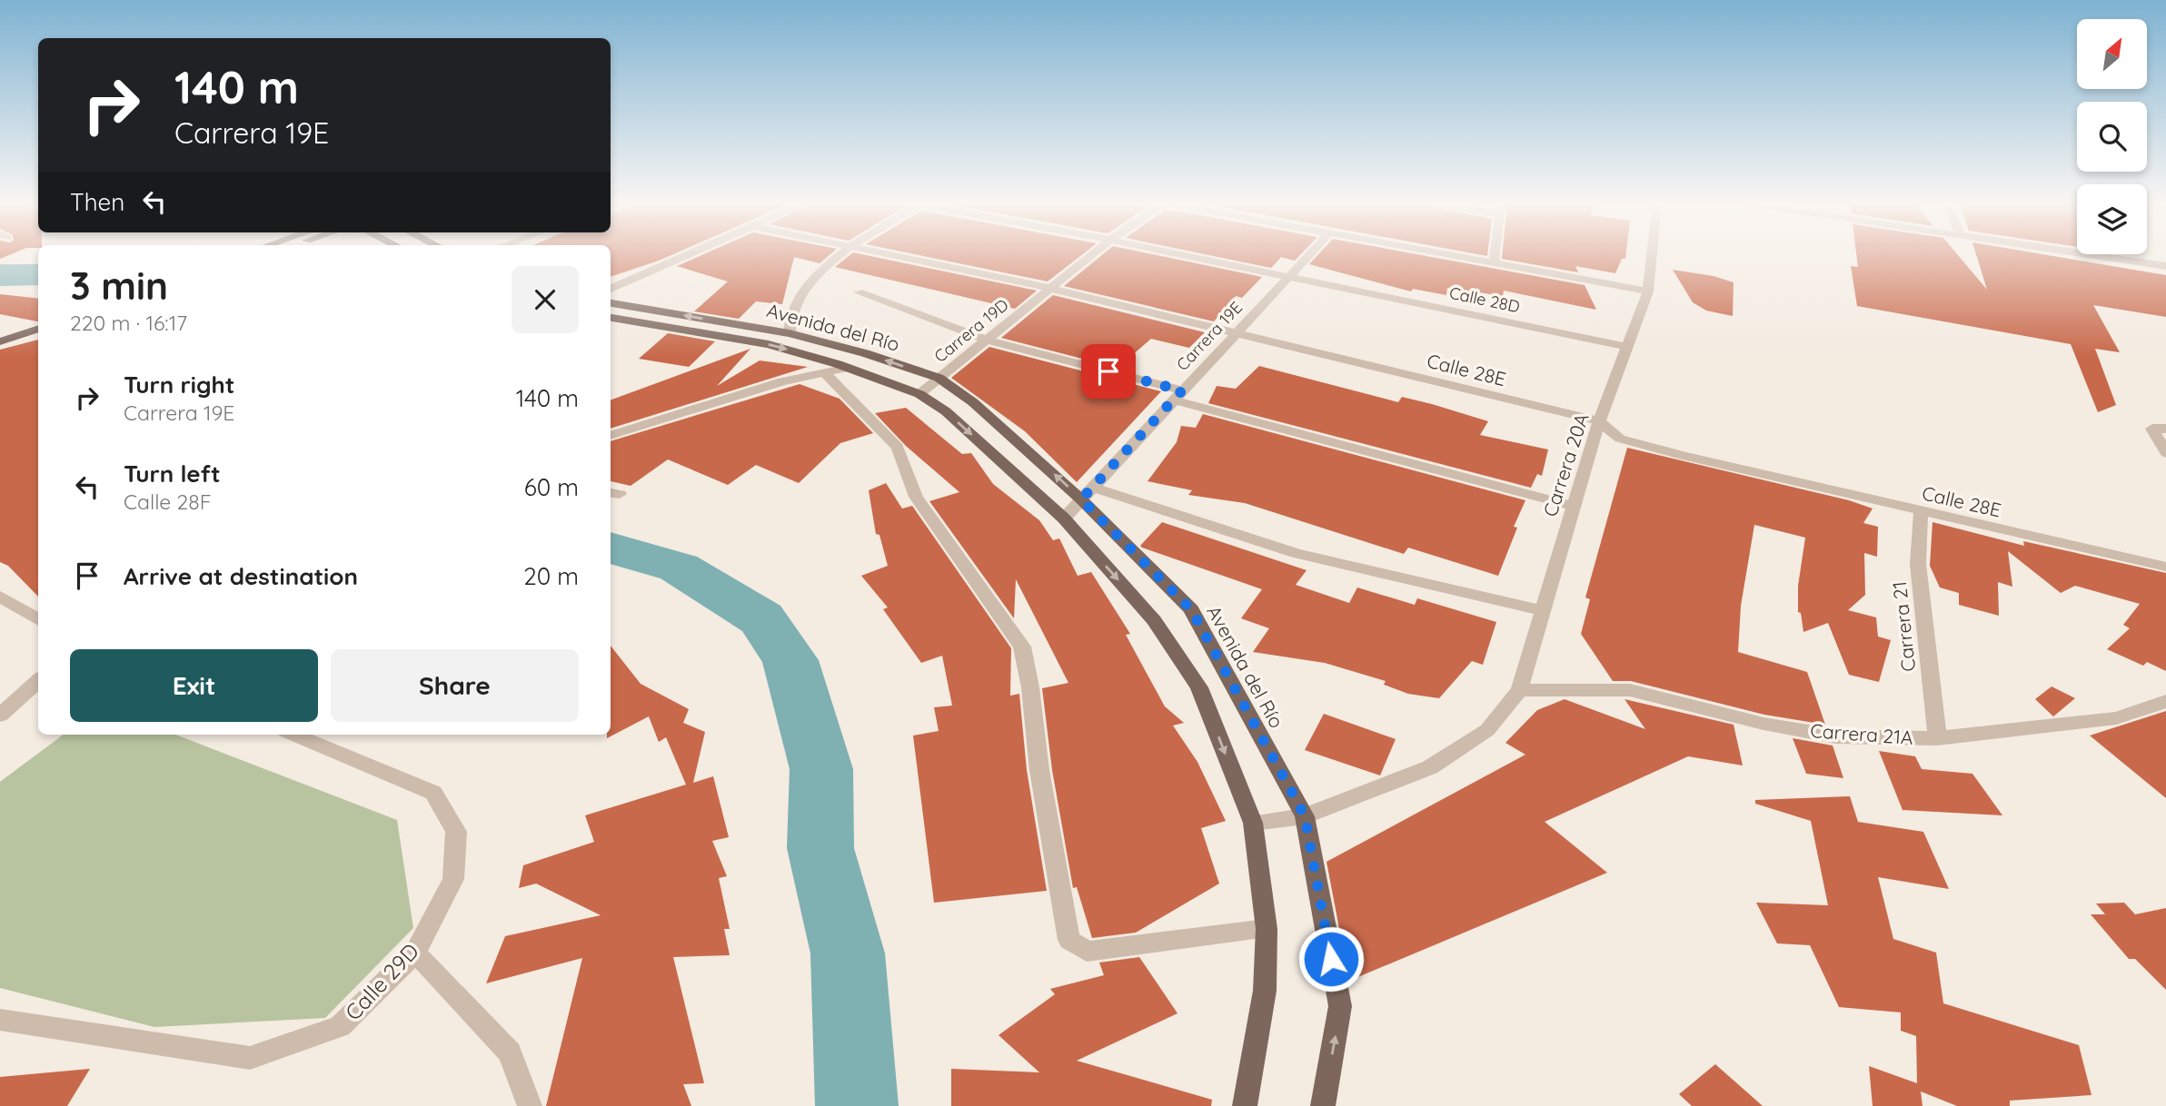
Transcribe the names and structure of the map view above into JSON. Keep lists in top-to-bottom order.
{
  "streets": {
    "main road": ["Avenida del Río"],
    "street": [
      "Calle 28D",
      "Carrera 19D",
      "Carrera 19E",
      "Calle 28E",
      "Carrera 20A",
      "Carrera 21",
      "Carrera 21A",
      "Calle 29D"
    ]
  },
  "crossings": [
    ["Calle 28D", "Carrera 19E"],
    ["Calle 28D", "Carrera 20A"],
    ["Avenida del Río", "Carrera 19D"],
    ["Avenida del Río", "Carrera 19E"],
    ["Avenida del Río", "Carrera 20A"],
    ["Carrera 19D", "Calle 28E"],
    ["Carrera 19E", "Calle 28E"],
    ["Calle 28E", "Carrera 20A"],
    ["Calle 28E", "Carrera 21"],
    ["Carrera 20A", "Carrera 21A"],
    ["Carrera 21", "Carrera 21A"]
  ],
  "north": "top right",
  "page": {
    "turn": ["140 m", "Carrera 19E"],
    "then": "Then",
    "heading": ["3 min", "220 m · 16:17"],
    "list": [
      {
        "name": "Turn right",
        "note": "Carrera 19E",
        "value": "140 m"
      },
      {
        "name": "Turn left",
        "note": "Calle 28F",
        "value": "60 m"
      },
      {
        "name": "Arrive at destination",
        "value": "20 m"
      }
    ],
    "buttons": ["Exit", "Share"]
  }
}
